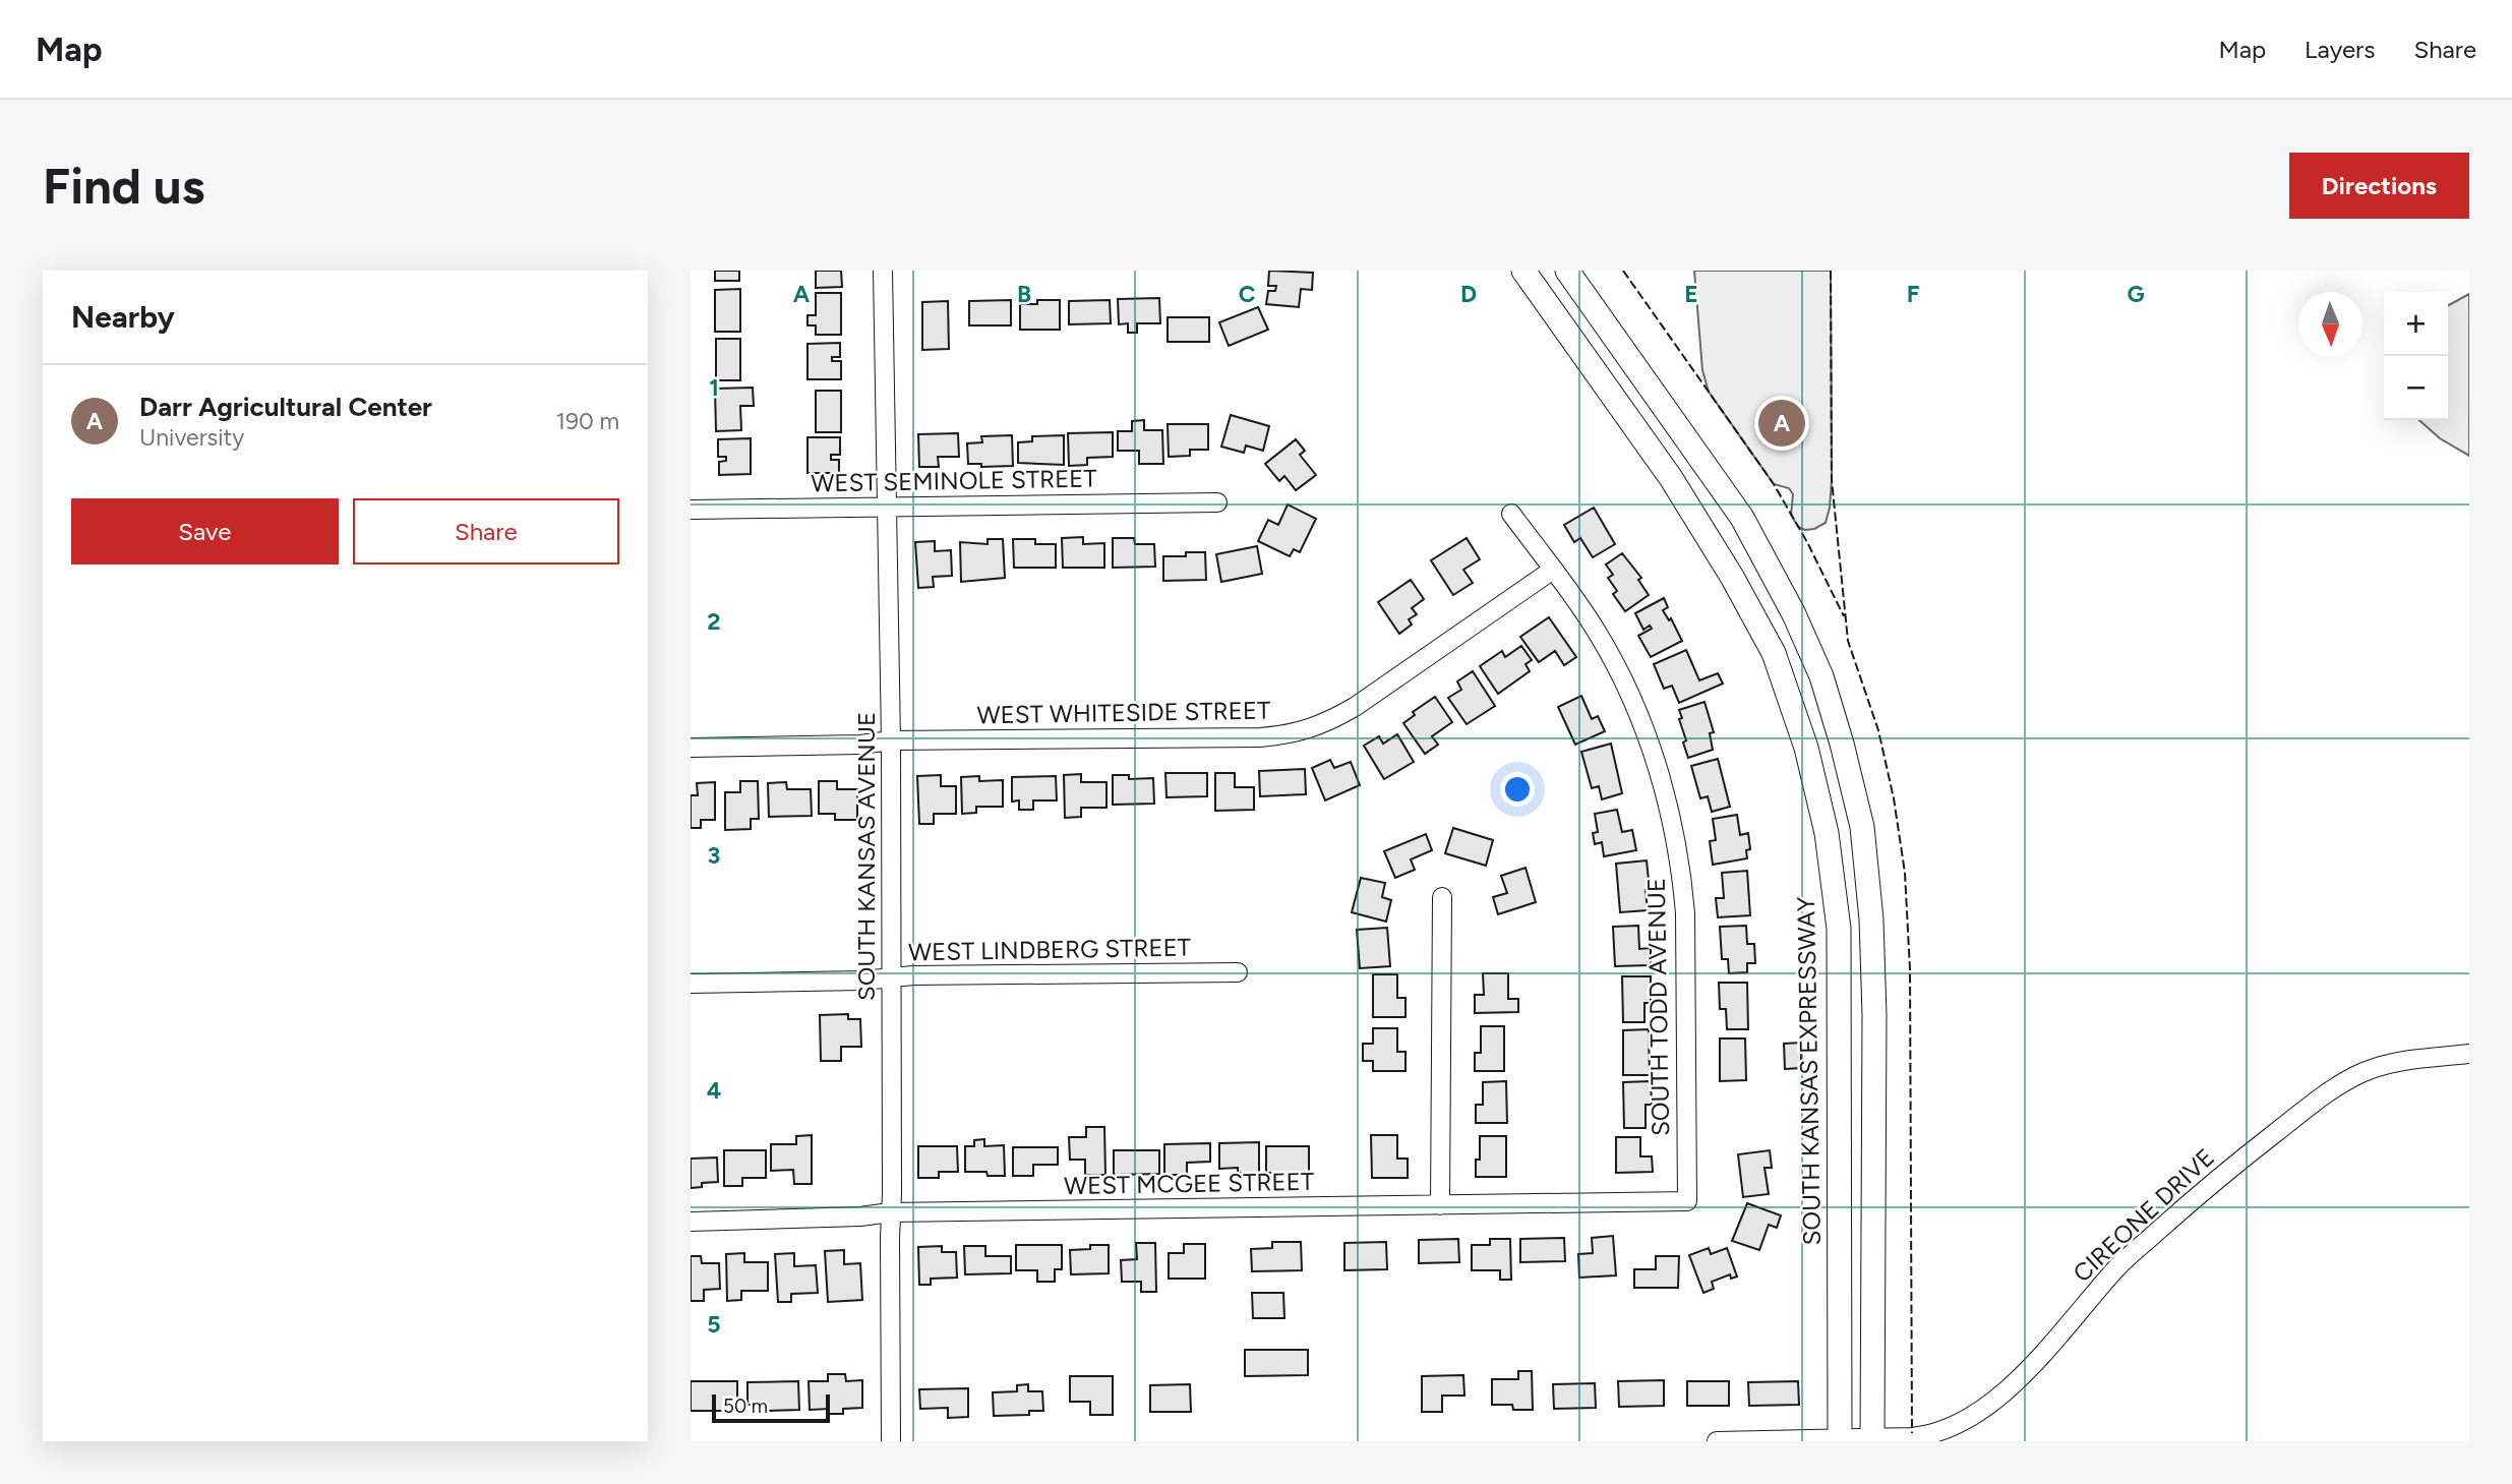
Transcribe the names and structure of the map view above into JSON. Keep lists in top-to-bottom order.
{
  "streets": {
    "main road": ["SOUTH KANSAS EXPRESSWAY"],
    "street": [
      "WEST SEMINOLE STREET",
      "WEST WHITESIDE STREET",
      "SOUTH KANSAS AVENUE",
      "WEST LINDBERG STREET",
      "SOUTH TODD AVENUE",
      "WEST MCGEE STREET",
      "CIREONE DRIVE"
    ]
  },
  "crossings": [
    ["WEST SEMINOLE STREET", "SOUTH KANSAS AVENUE"],
    ["WEST WHITESIDE STREET", "SOUTH KANSAS AVENUE"],
    ["WEST WHITESIDE STREET", "SOUTH TODD AVENUE"],
    ["SOUTH KANSAS AVENUE", "WEST LINDBERG STREET"],
    ["SOUTH KANSAS AVENUE", "WEST MCGEE STREET"],
    ["SOUTH TODD AVENUE", "WEST MCGEE STREET"],
    ["SOUTH KANSAS EXPRESSWAY", "CIREONE DRIVE"]
  ],
  "scale_bar": "50 m",
  "north": "bottom",
  "page": {
    "header": "Map",
    "nav": ["Map", "Layers", "Share"],
    "buttons": [
      "Directions",
      ["Save", "Share"]
    ],
    "title": "Find us",
    "heading": "Nearby",
    "map_buttons": ["+", "−"],
    "list": [
      {
        "mark": "A",
        "name": "Darr Agricultural Center",
        "note": "University",
        "value": "190 m"
      }
    ],
    "pins": "A",
    "scale": "50 m"
  },
  "grid": {
    "columns": [
      "A",
      "B",
      "C",
      "D",
      "E",
      "F",
      "G"
    ],
    "rows": [
      "1",
      "2",
      "3",
      "4",
      "5"
    ]
  }
}
